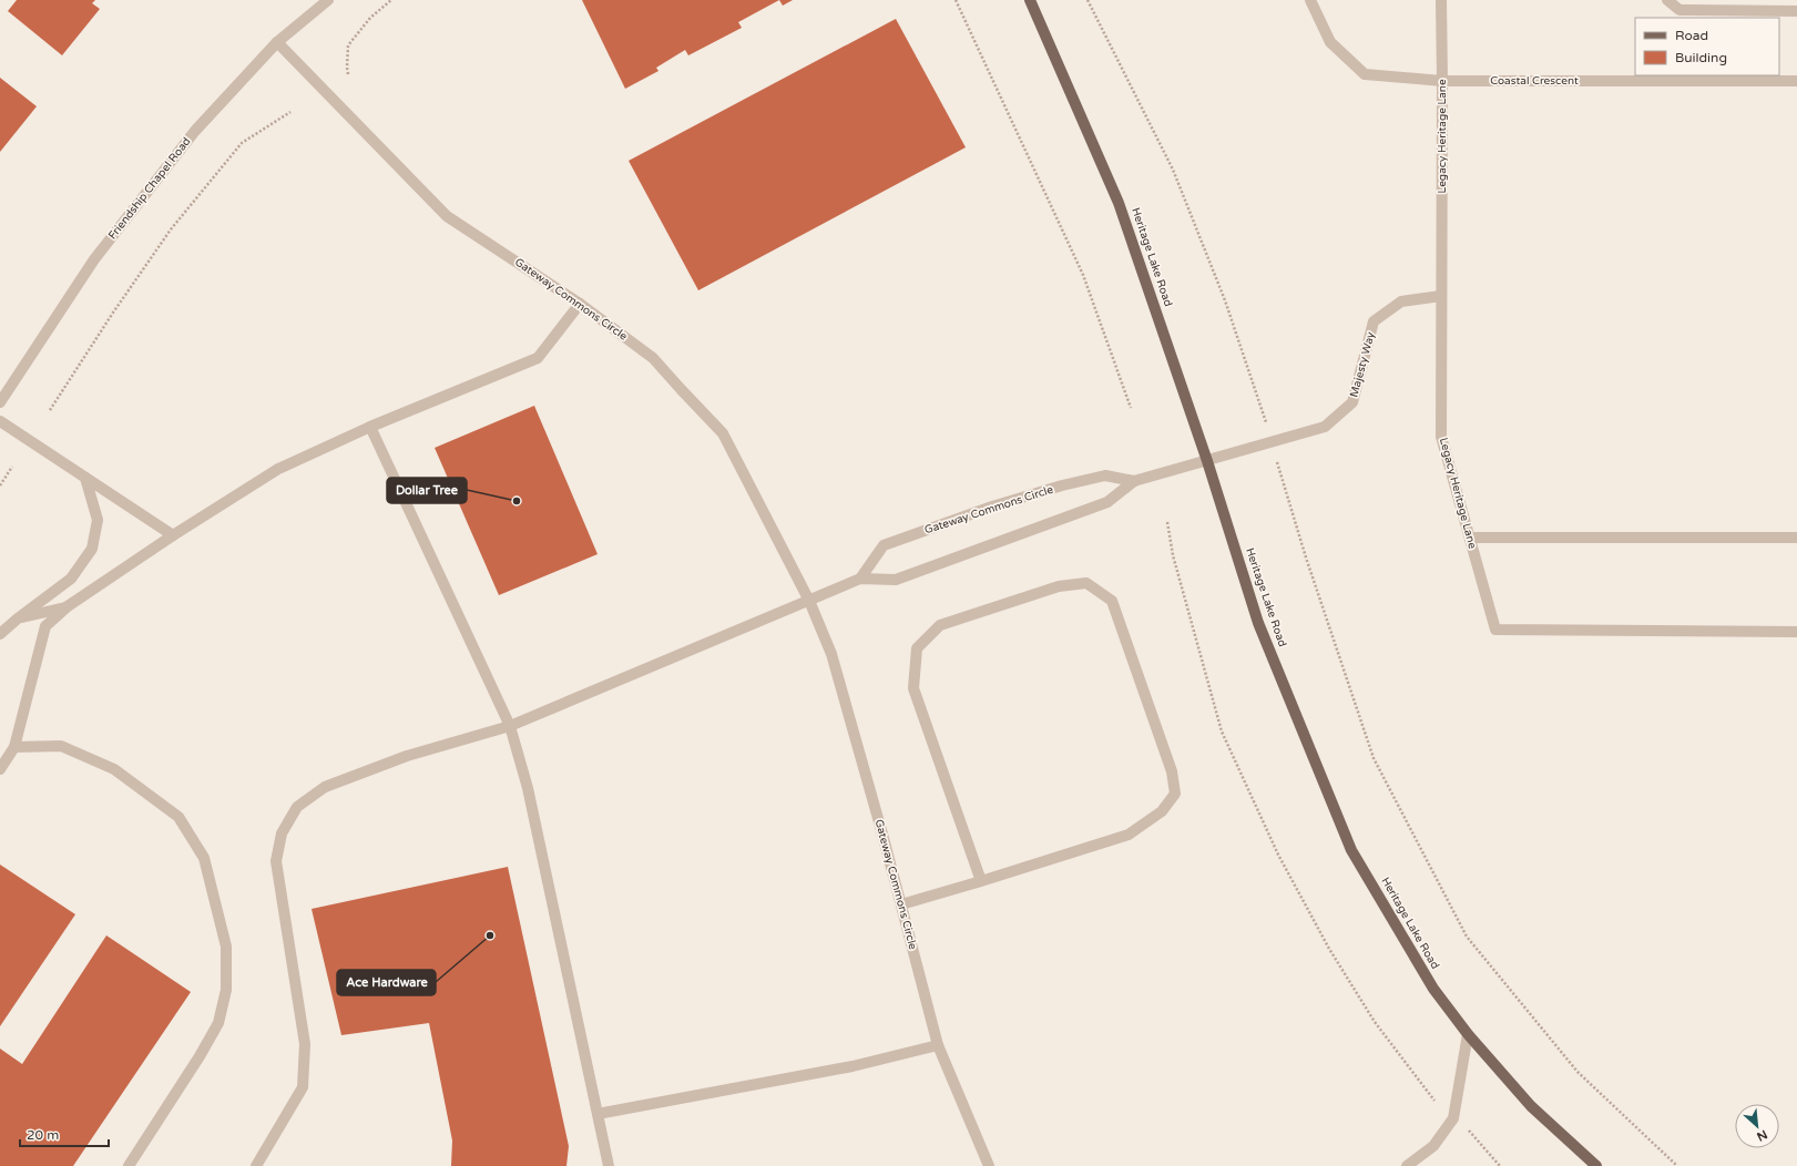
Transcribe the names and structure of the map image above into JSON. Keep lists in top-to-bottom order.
{
  "streets": {
    "main road": ["Heritage Lake Road"],
    "street": [
      "Coastal Crescent",
      "Legacy Heritage Lane",
      "Friendship Chapel Road",
      "Gateway Commons Circle",
      "Majesty Way"
    ]
  },
  "crossings": [
    ["Coastal Crescent", "Legacy Heritage Lane"],
    ["Legacy Heritage Lane", "Majesty Way"],
    ["Friendship Chapel Road", "Gateway Commons Circle"],
    ["Heritage Lake Road", "Gateway Commons Circle"],
    ["Heritage Lake Road", "Majesty Way"],
    ["Gateway Commons Circle", "Majesty Way"]
  ],
  "places": ["Dollar Tree", "Ace Hardware"],
  "legend": ["Road", "Building"],
  "scale_bar": "20 m",
  "north": "bottom right"
}
